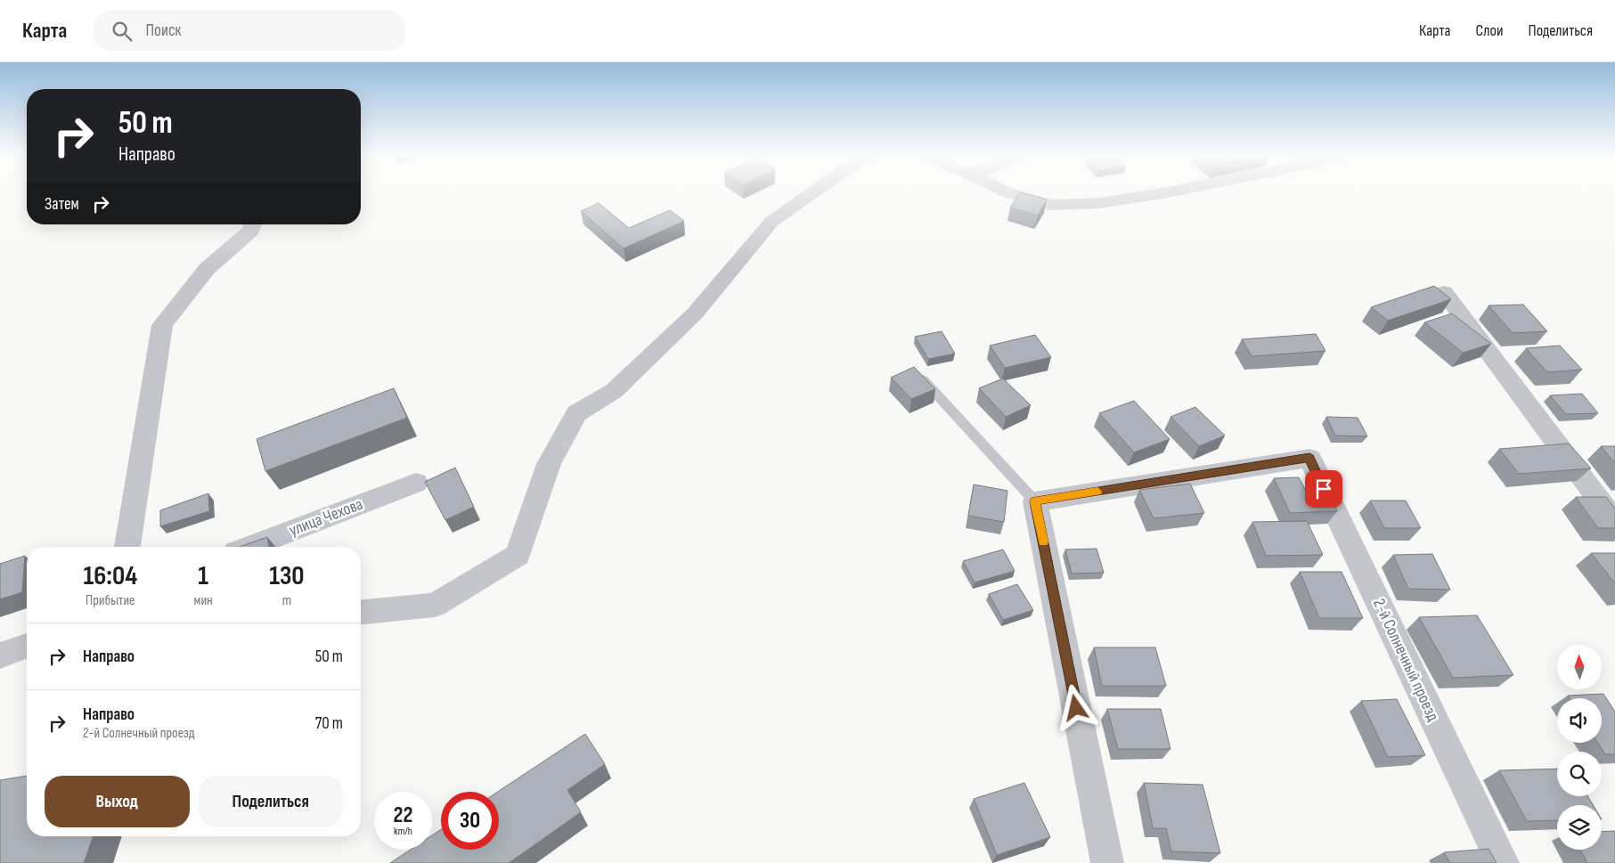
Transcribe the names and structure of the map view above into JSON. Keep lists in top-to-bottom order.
{
  "streets": {
    "street": ["улица Чехова", "2-й Солнечный проезд"]
  },
  "north": "top",
  "page": {
    "header": "Карта",
    "search": "Поиск",
    "nav": ["Карта", "Слои", "Поделиться"],
    "turn": ["50 m", "Направо"],
    "then": "Затем",
    "eta": [
      "16:04",
      "Прибытие",
      "1",
      "мин",
      "130",
      "m"
    ],
    "list": [
      {
        "name": "Направо",
        "value": "50 m"
      },
      {
        "name": "Направо",
        "note": "2-й Солнечный проезд",
        "value": "70 m"
      }
    ],
    "buttons": ["Выход", "Поделиться"],
    "speed": "22 km/h",
    "limit": "30"
  }
}
